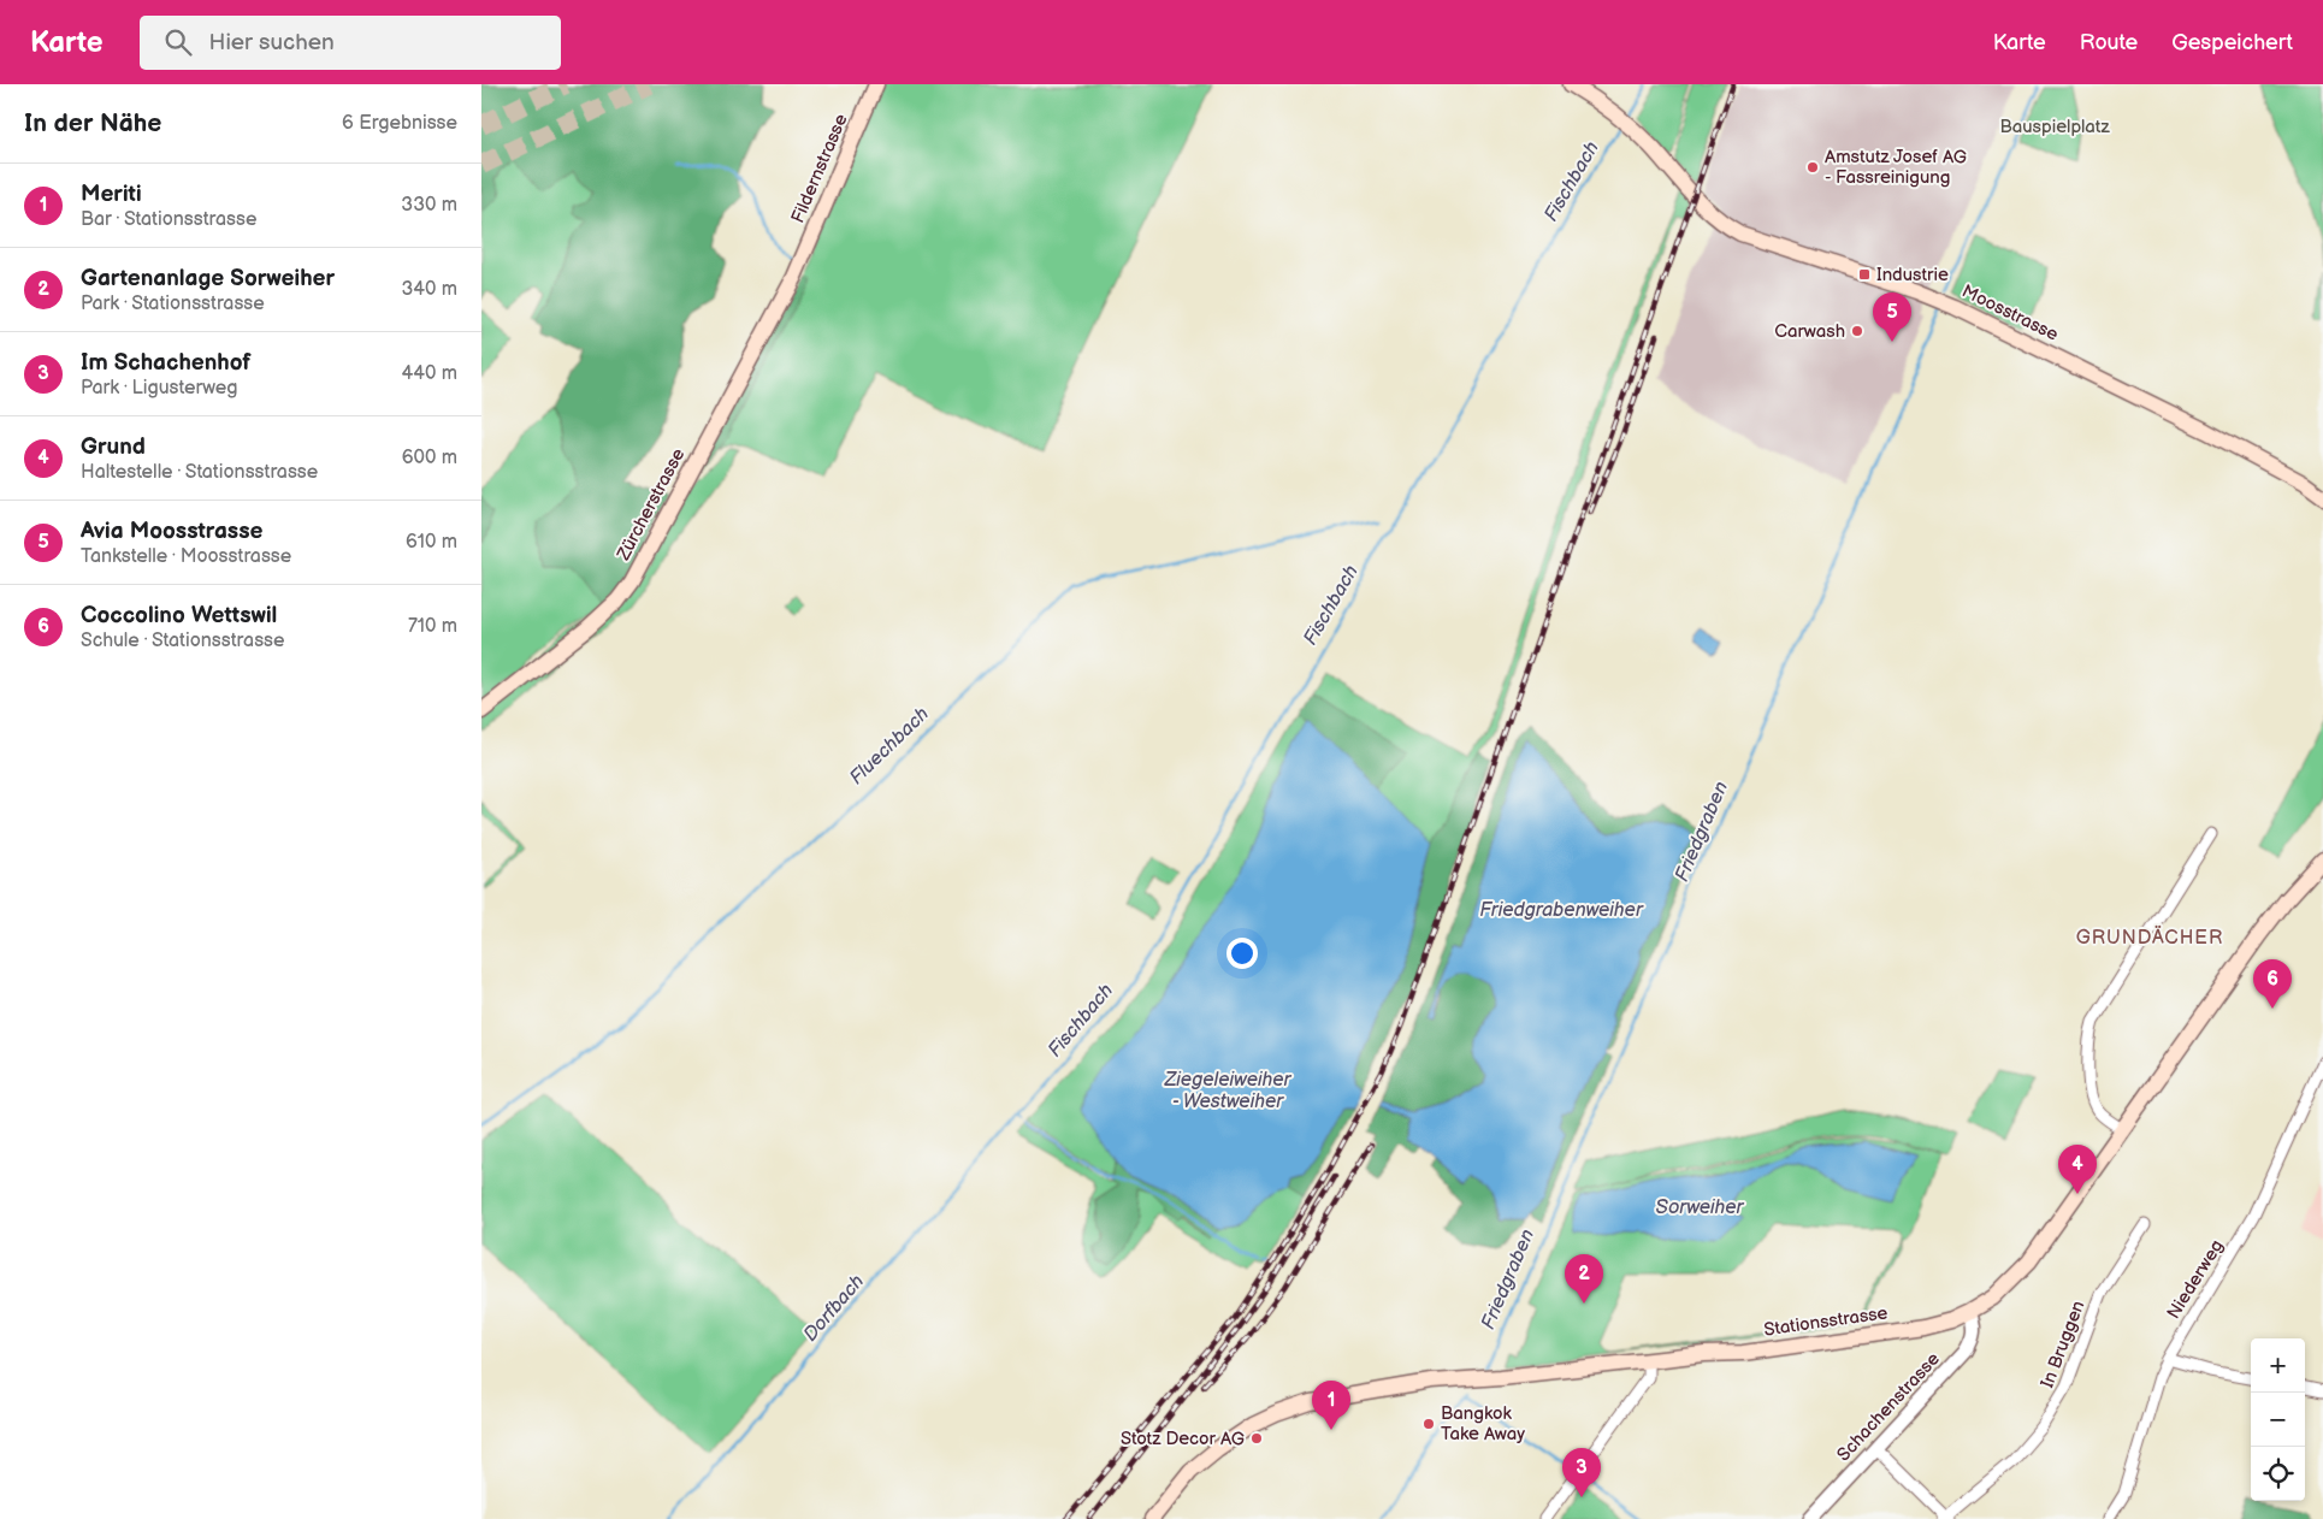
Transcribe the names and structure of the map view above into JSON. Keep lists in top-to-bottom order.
{
  "streets": {
    "main road": [
      "Fildernstrasse",
      "Moosstrasse",
      "Zürcherstrasse",
      "Stationsstrasse"
    ],
    "street": ["Niederweg", "In Bruggen", "Schachenstrasse"]
  },
  "crossings": [
    ["Fildernstrasse", "Zürcherstrasse"],
    ["Stationsstrasse", "Schachenstrasse"]
  ],
  "districts": ["GRUNDÄCHER"],
  "water": [
    "Fischbach",
    "Fluechbach",
    "Friedgraben",
    "Friedgrabenweiher",
    "Ziegeleiweiher - Westweiher",
    "Sorweiher",
    "Dorfbach"
  ],
  "parks": ["Bauspielplatz"],
  "places": {
    "other": [
      "Amstutz Josef AG - Fassreinigung",
      "Carwash",
      "Bangkok Take Away",
      "Stotz Decor AG"
    ],
    "transit": ["Industrie"]
  },
  "page": {
    "header": "Karte",
    "search": "Hier suchen",
    "nav": ["Karte", "Route", "Gespeichert"],
    "heading": ["In der Nähe", "6 Ergebnisse"],
    "list": [
      {
        "mark": "1",
        "name": "Meriti",
        "note": "Bar · Stationsstrasse",
        "value": "330 m"
      },
      {
        "mark": "2",
        "name": "Gartenanlage Sorweiher",
        "note": "Park · Stationsstrasse",
        "value": "340 m"
      },
      {
        "mark": "3",
        "name": "Im Schachenhof",
        "note": "Park · Ligusterweg",
        "value": "440 m"
      },
      {
        "mark": "4",
        "name": "Grund",
        "note": "Haltestelle · Stationsstrasse",
        "value": "600 m"
      },
      {
        "mark": "5",
        "name": "Avia Moosstrasse",
        "note": "Tankstelle · Moosstrasse",
        "value": "610 m"
      },
      {
        "mark": "6",
        "name": "Coccolino Wettswil",
        "note": "Schule · Stationsstrasse",
        "value": "710 m"
      }
    ],
    "pins": [
      "5",
      "6",
      "4",
      "2",
      "1",
      "3"
    ],
    "map_buttons": ["+", "−"]
  }
}
